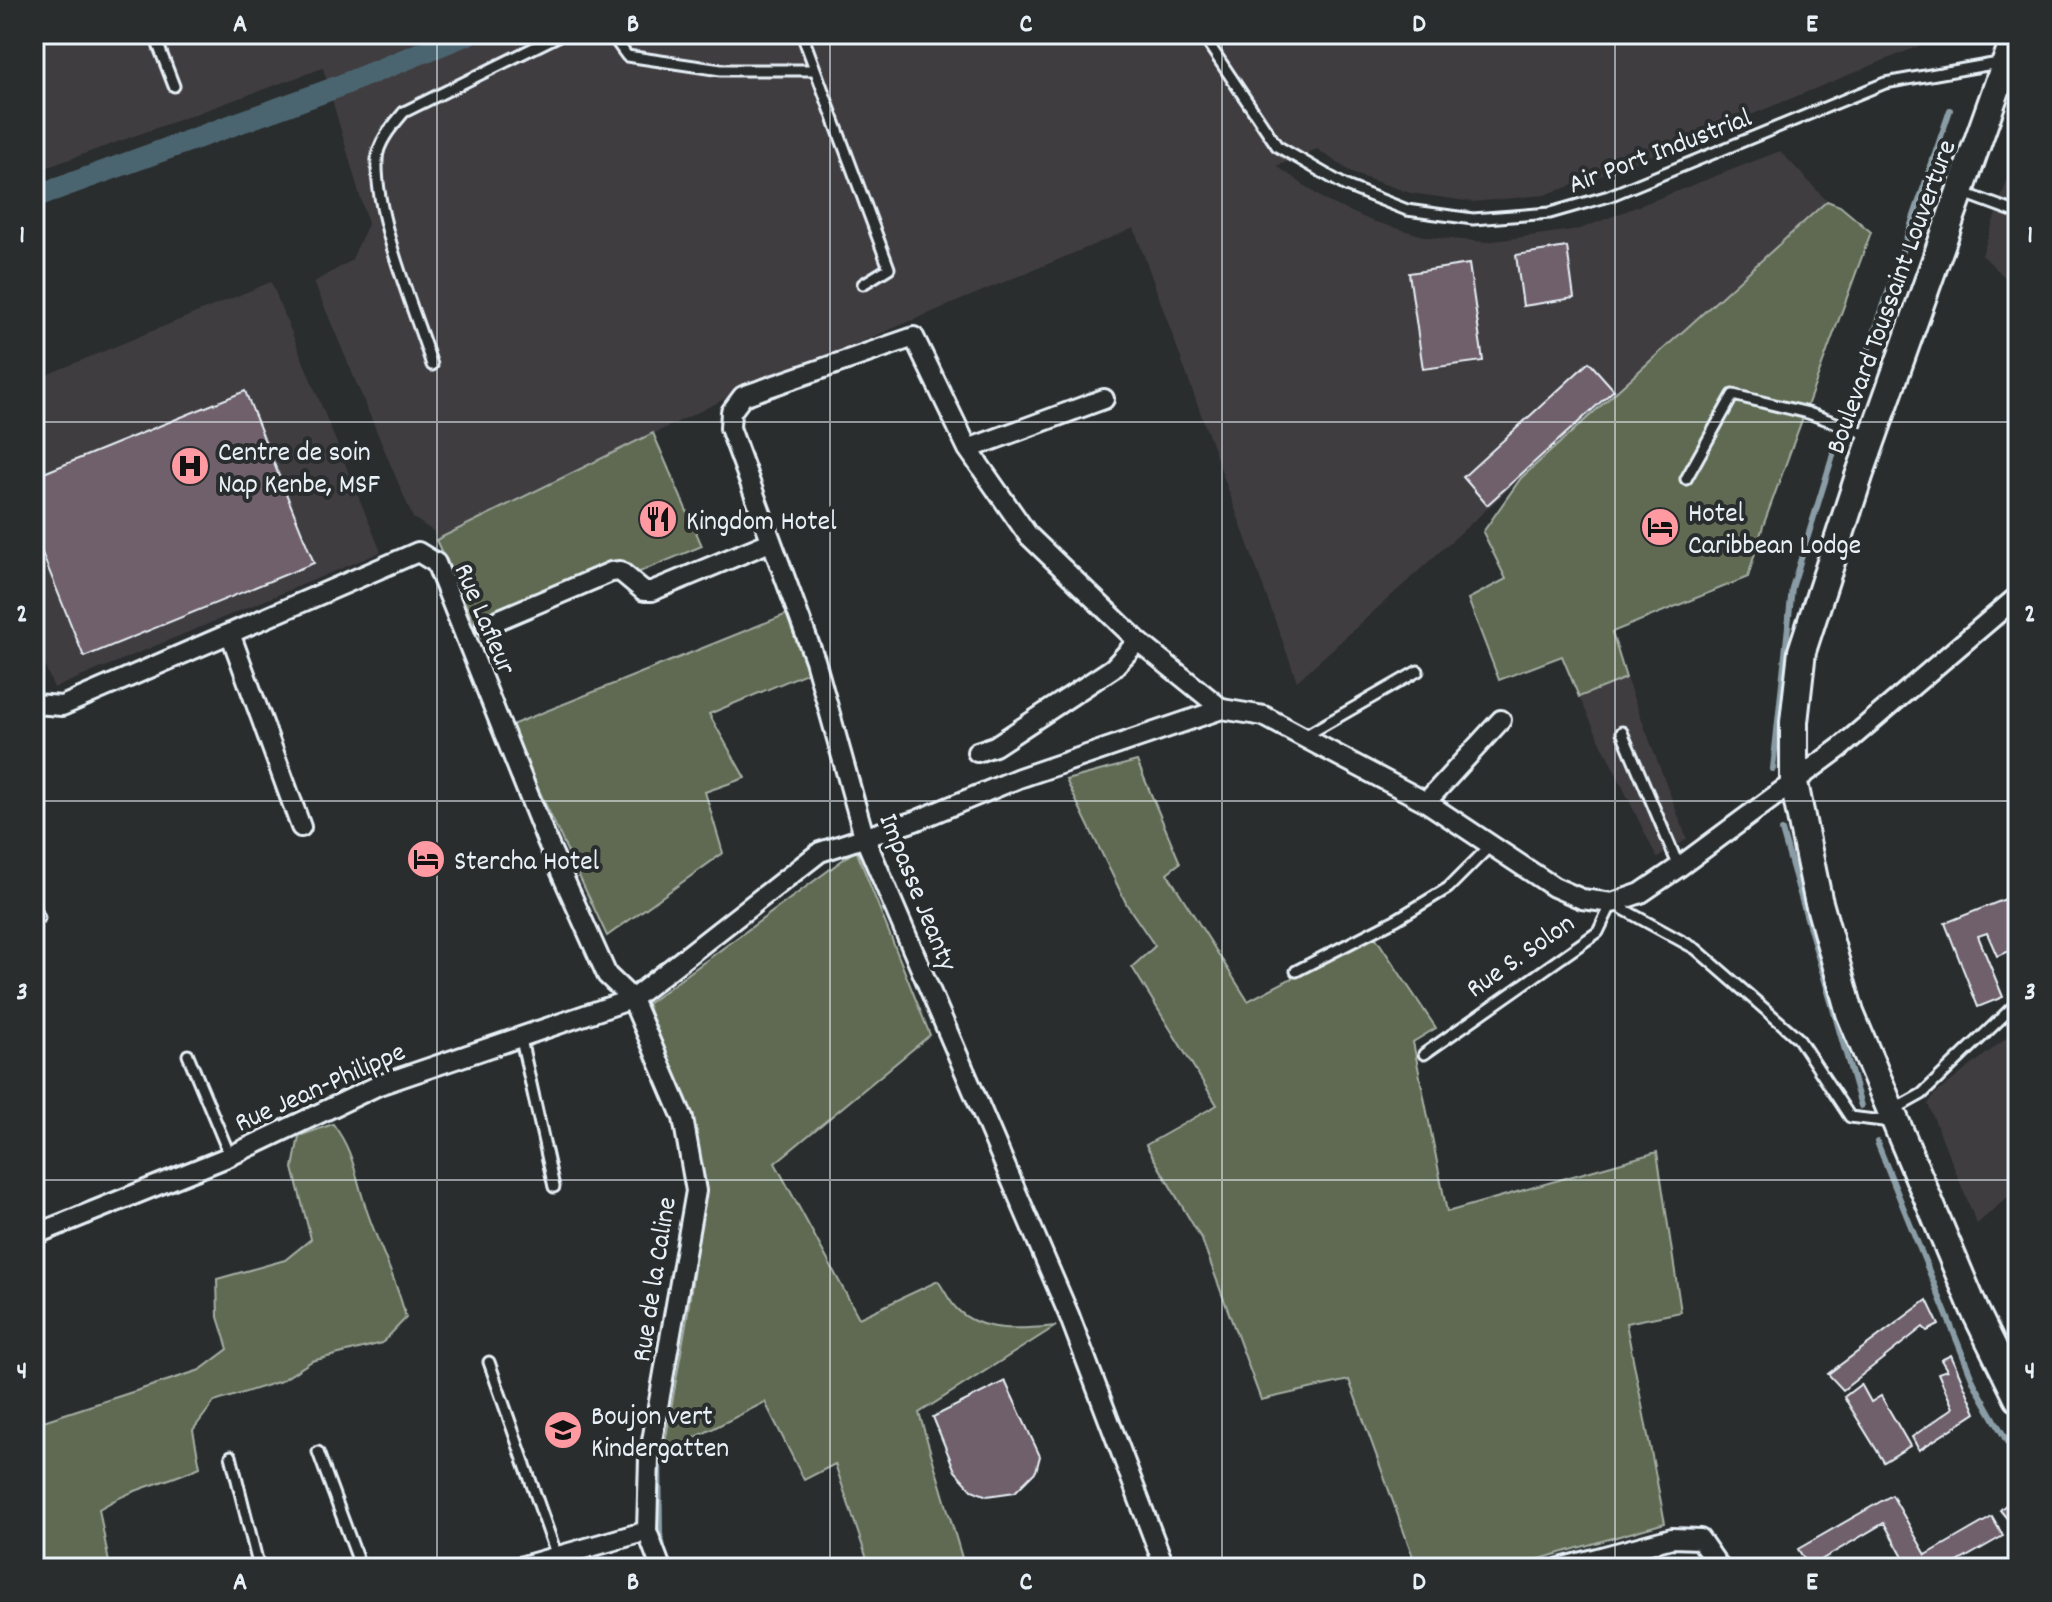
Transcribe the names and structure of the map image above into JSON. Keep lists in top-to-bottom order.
{
  "streets": {
    "main road": ["Boulevard Toussaint Louverture"],
    "street": [
      "Rue Lafleur",
      "Impasse Jeanty",
      "Rue Jean-Philippe",
      "Rue de la Caline"
    ],
    "lane": ["Air Port Industrial", "Rue S. Solon"]
  },
  "crossings": [
    ["Air Port Industrial", "Boulevard Toussaint Louverture"],
    ["Rue Lafleur", "Rue Jean-Philippe"],
    ["Rue Lafleur", "Rue de la Caline"],
    ["Rue Jean-Philippe", "Rue de la Caline"]
  ],
  "places": {
    "hospital": ["Centre de soin Nap Kenbe, MSF"],
    "restaurant": ["Kingdom Hotel"],
    "hotel": ["Hotel Caribbean Lodge", "Stercha Hotel"],
    "school or university": ["Boujon vert Kindergatten"]
  },
  "grid": {
    "columns": [
      "A",
      "B",
      "C",
      "D",
      "E"
    ],
    "rows": [
      "1",
      "2",
      "3",
      "4"
    ]
  }
}
